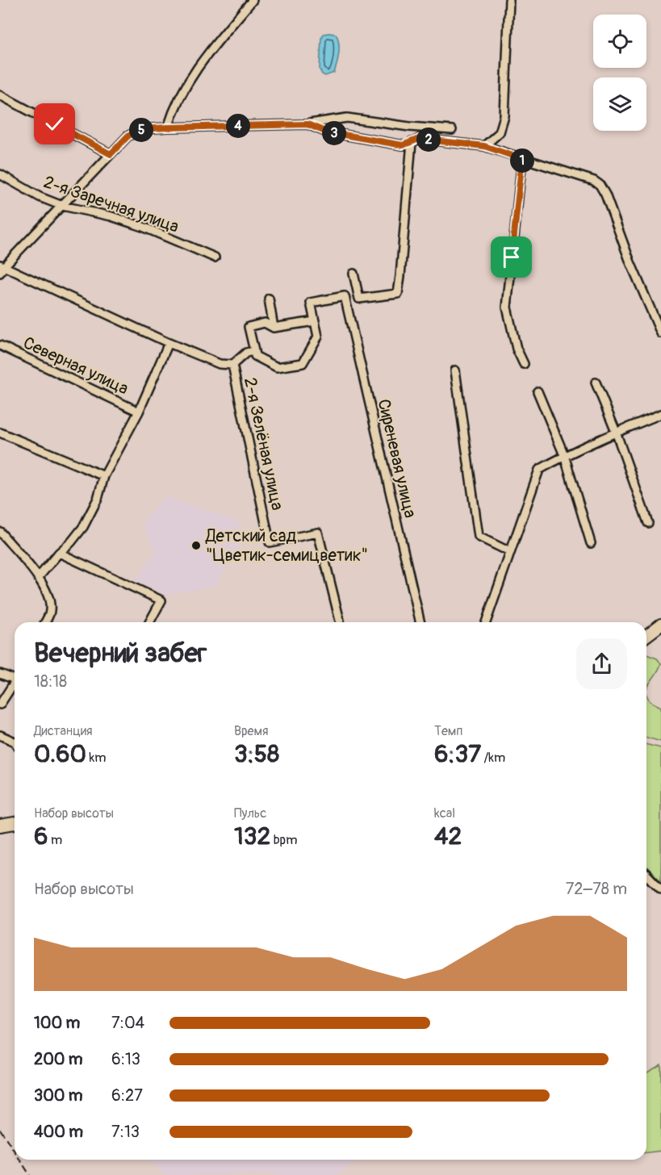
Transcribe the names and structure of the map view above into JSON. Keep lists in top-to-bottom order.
{
  "streets": {
    "street": [
      "2-я Заречная улица",
      "Северная улица",
      "2-я Зелёная улица",
      "Сиреневая улица"
    ]
  },
  "places": ["Детский сад \"Цветик-семицветик\""],
  "page": {
    "pins": [
      "4",
      "5",
      "3",
      "2",
      "1"
    ],
    "heading": ["Вечерний забег", "18:18"],
    "stats": [
      ["Дистанция", "0.60 km"],
      ["Время", "3:58"],
      ["Темп", "6:37 /km"],
      ["Набор высоты", "6 m"],
      ["Пульс", "132 bpm"],
      ["kcal", "42"]
    ],
    "chart": ["Набор высоты", "72–78 m"],
    "list": [
      {
        "name": "100 m",
        "note": "7:04"
      },
      {
        "name": "200 m",
        "note": "6:13"
      },
      {
        "name": "300 m",
        "note": "6:27"
      },
      {
        "name": "400 m",
        "note": "7:13"
      }
    ]
  }
}
